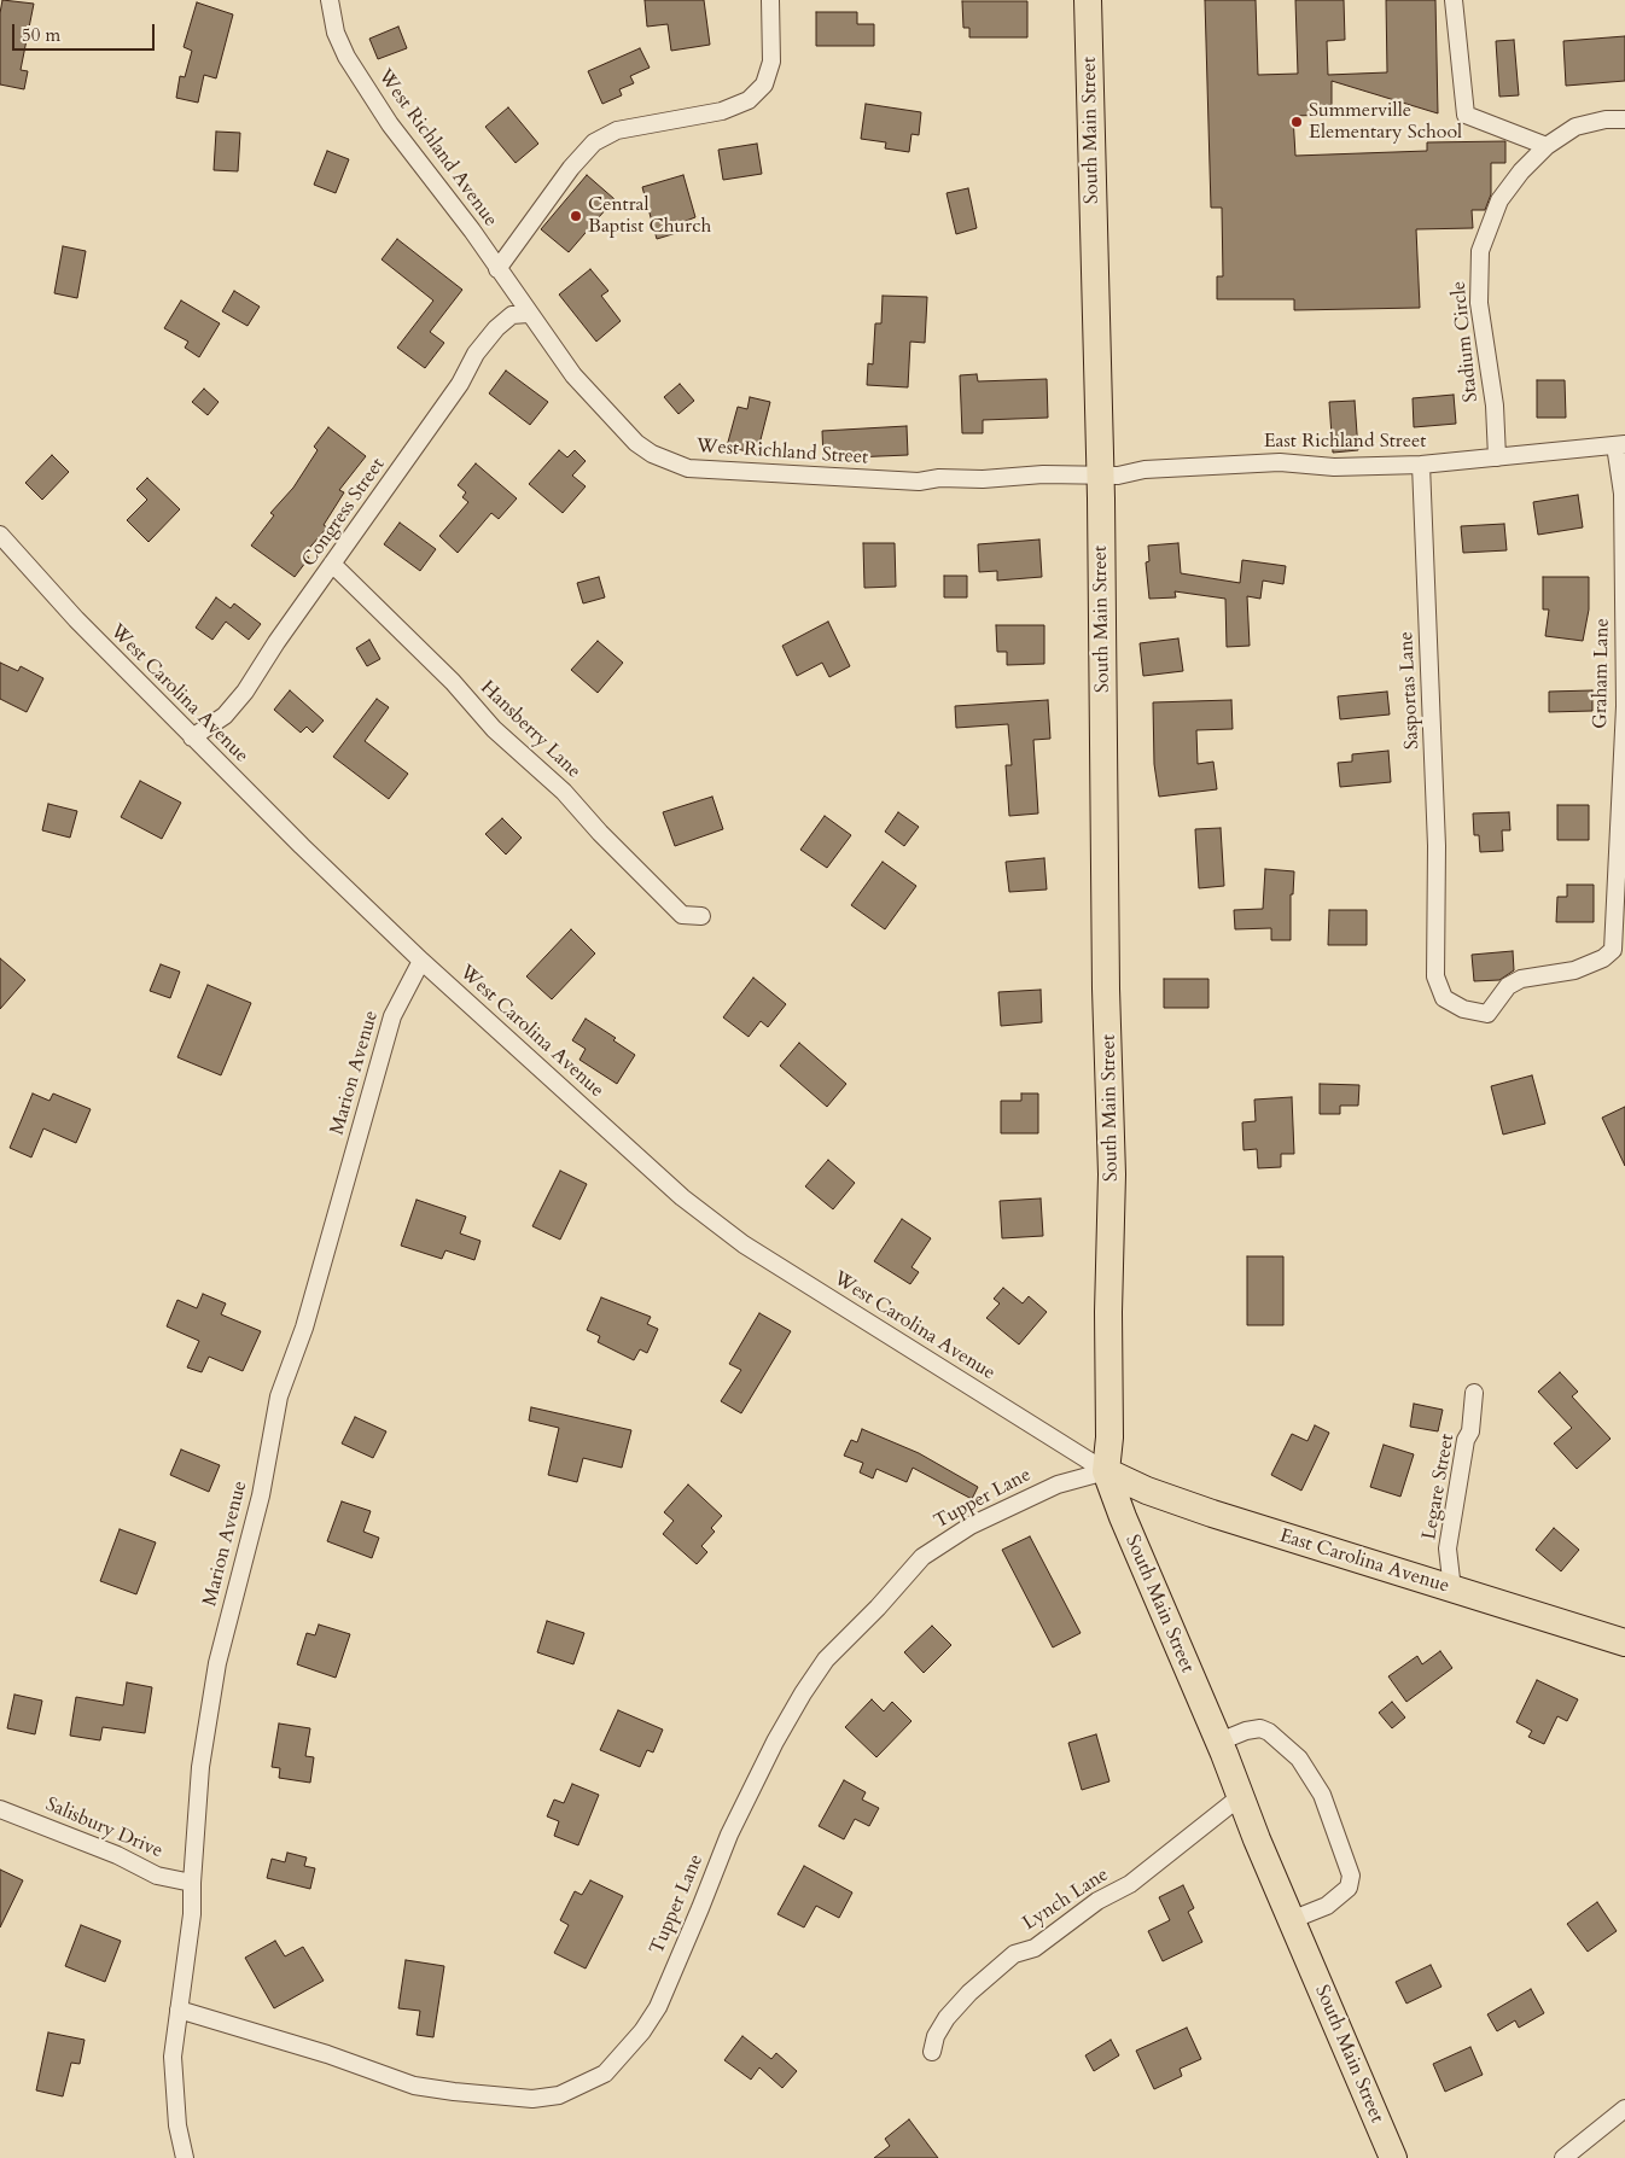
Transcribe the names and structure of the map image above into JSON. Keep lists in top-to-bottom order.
{
  "streets": {
    "main road": ["South Main Street", "East Carolina Avenue"],
    "street": [
      "West Richland Avenue",
      "Stadium Circle",
      "East Richland Street",
      "West Richland Street",
      "Congress Street",
      "Graham Lane",
      "Sasportas Lane",
      "West Carolina Avenue",
      "Hansberry Lane",
      "Marion Avenue",
      "Legare Street",
      "Tupper Lane",
      "Salisbury Drive",
      "Lynch Lane"
    ]
  },
  "crossings": [
    ["South Main Street", "East Richland Street"],
    ["South Main Street", "West Richland Street"],
    ["South Main Street", "West Carolina Avenue"],
    ["South Main Street", "Tupper Lane"],
    ["South Main Street", "East Carolina Avenue"],
    ["South Main Street", "Lynch Lane"],
    ["West Richland Avenue", "West Richland Street"],
    ["West Richland Avenue", "Congress Street"],
    ["Stadium Circle", "East Richland Street"],
    ["East Richland Street", "West Richland Street"],
    ["East Richland Street", "Graham Lane"],
    ["East Richland Street", "Sasportas Lane"],
    ["West Richland Street", "Congress Street"],
    ["Congress Street", "West Carolina Avenue"],
    ["Congress Street", "Hansberry Lane"],
    ["Graham Lane", "Sasportas Lane"],
    ["West Carolina Avenue", "Marion Avenue"],
    ["West Carolina Avenue", "Tupper Lane"],
    ["West Carolina Avenue", "East Carolina Avenue"],
    ["Marion Avenue", "Tupper Lane"],
    ["Marion Avenue", "Salisbury Drive"],
    ["Legare Street", "East Carolina Avenue"],
    ["Tupper Lane", "East Carolina Avenue"]
  ],
  "places": ["Summerville Elementary School", "Central Baptist Church"],
  "scale_bar": "50 m"
}
